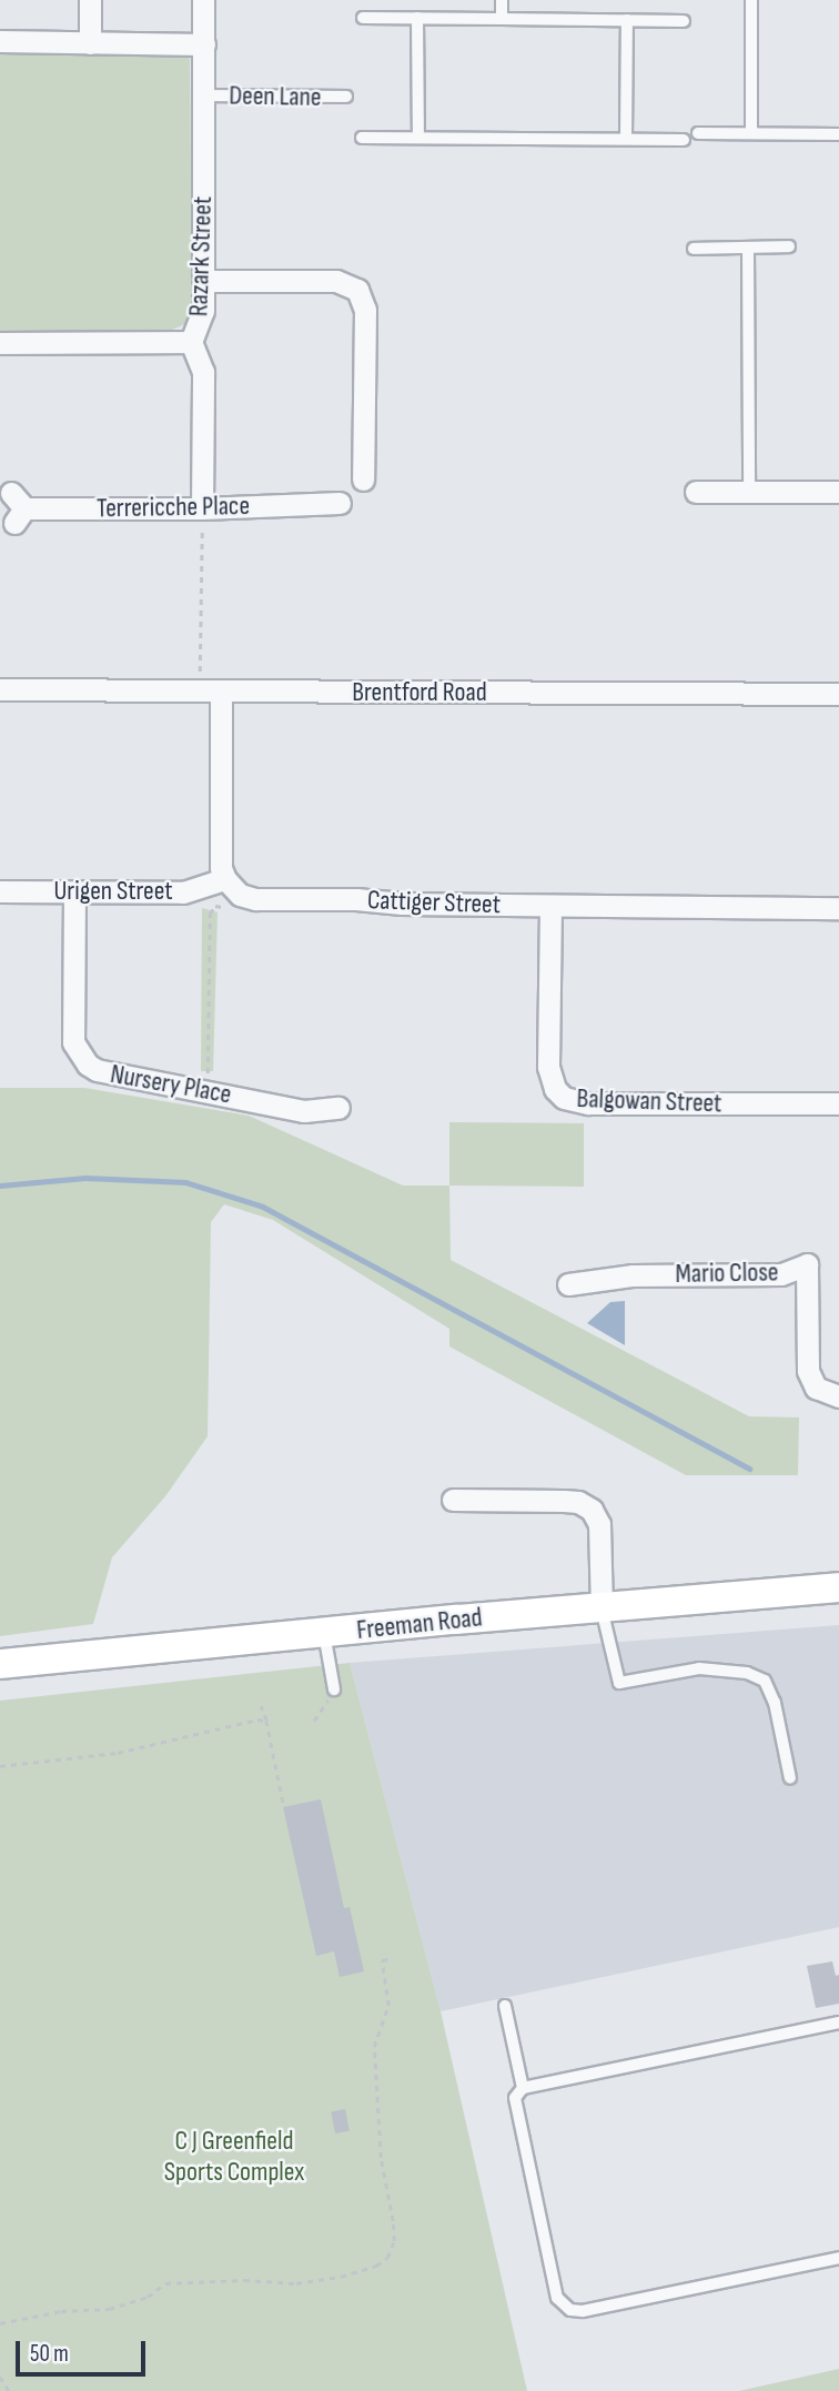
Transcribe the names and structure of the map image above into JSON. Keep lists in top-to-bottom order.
{
  "streets": {
    "street": [
      "Razark Street",
      "Terrericche Place",
      "Brentford Road",
      "Urigen Street",
      "Cattiger Street",
      "Nursery Place",
      "Balgowan Street",
      "Mario Close",
      "Freeman Road"
    ],
    "lane": ["Deen Lane"]
  },
  "crossings": [
    ["Deen Lane", "Razark Street"],
    ["Razark Street", "Terrericche Place"],
    ["Urigen Street", "Cattiger Street"],
    ["Urigen Street", "Nursery Place"],
    ["Cattiger Street", "Balgowan Street"]
  ],
  "parks": ["C J Greenfield Sports Complex"],
  "scale_bar": "50 m"
}
